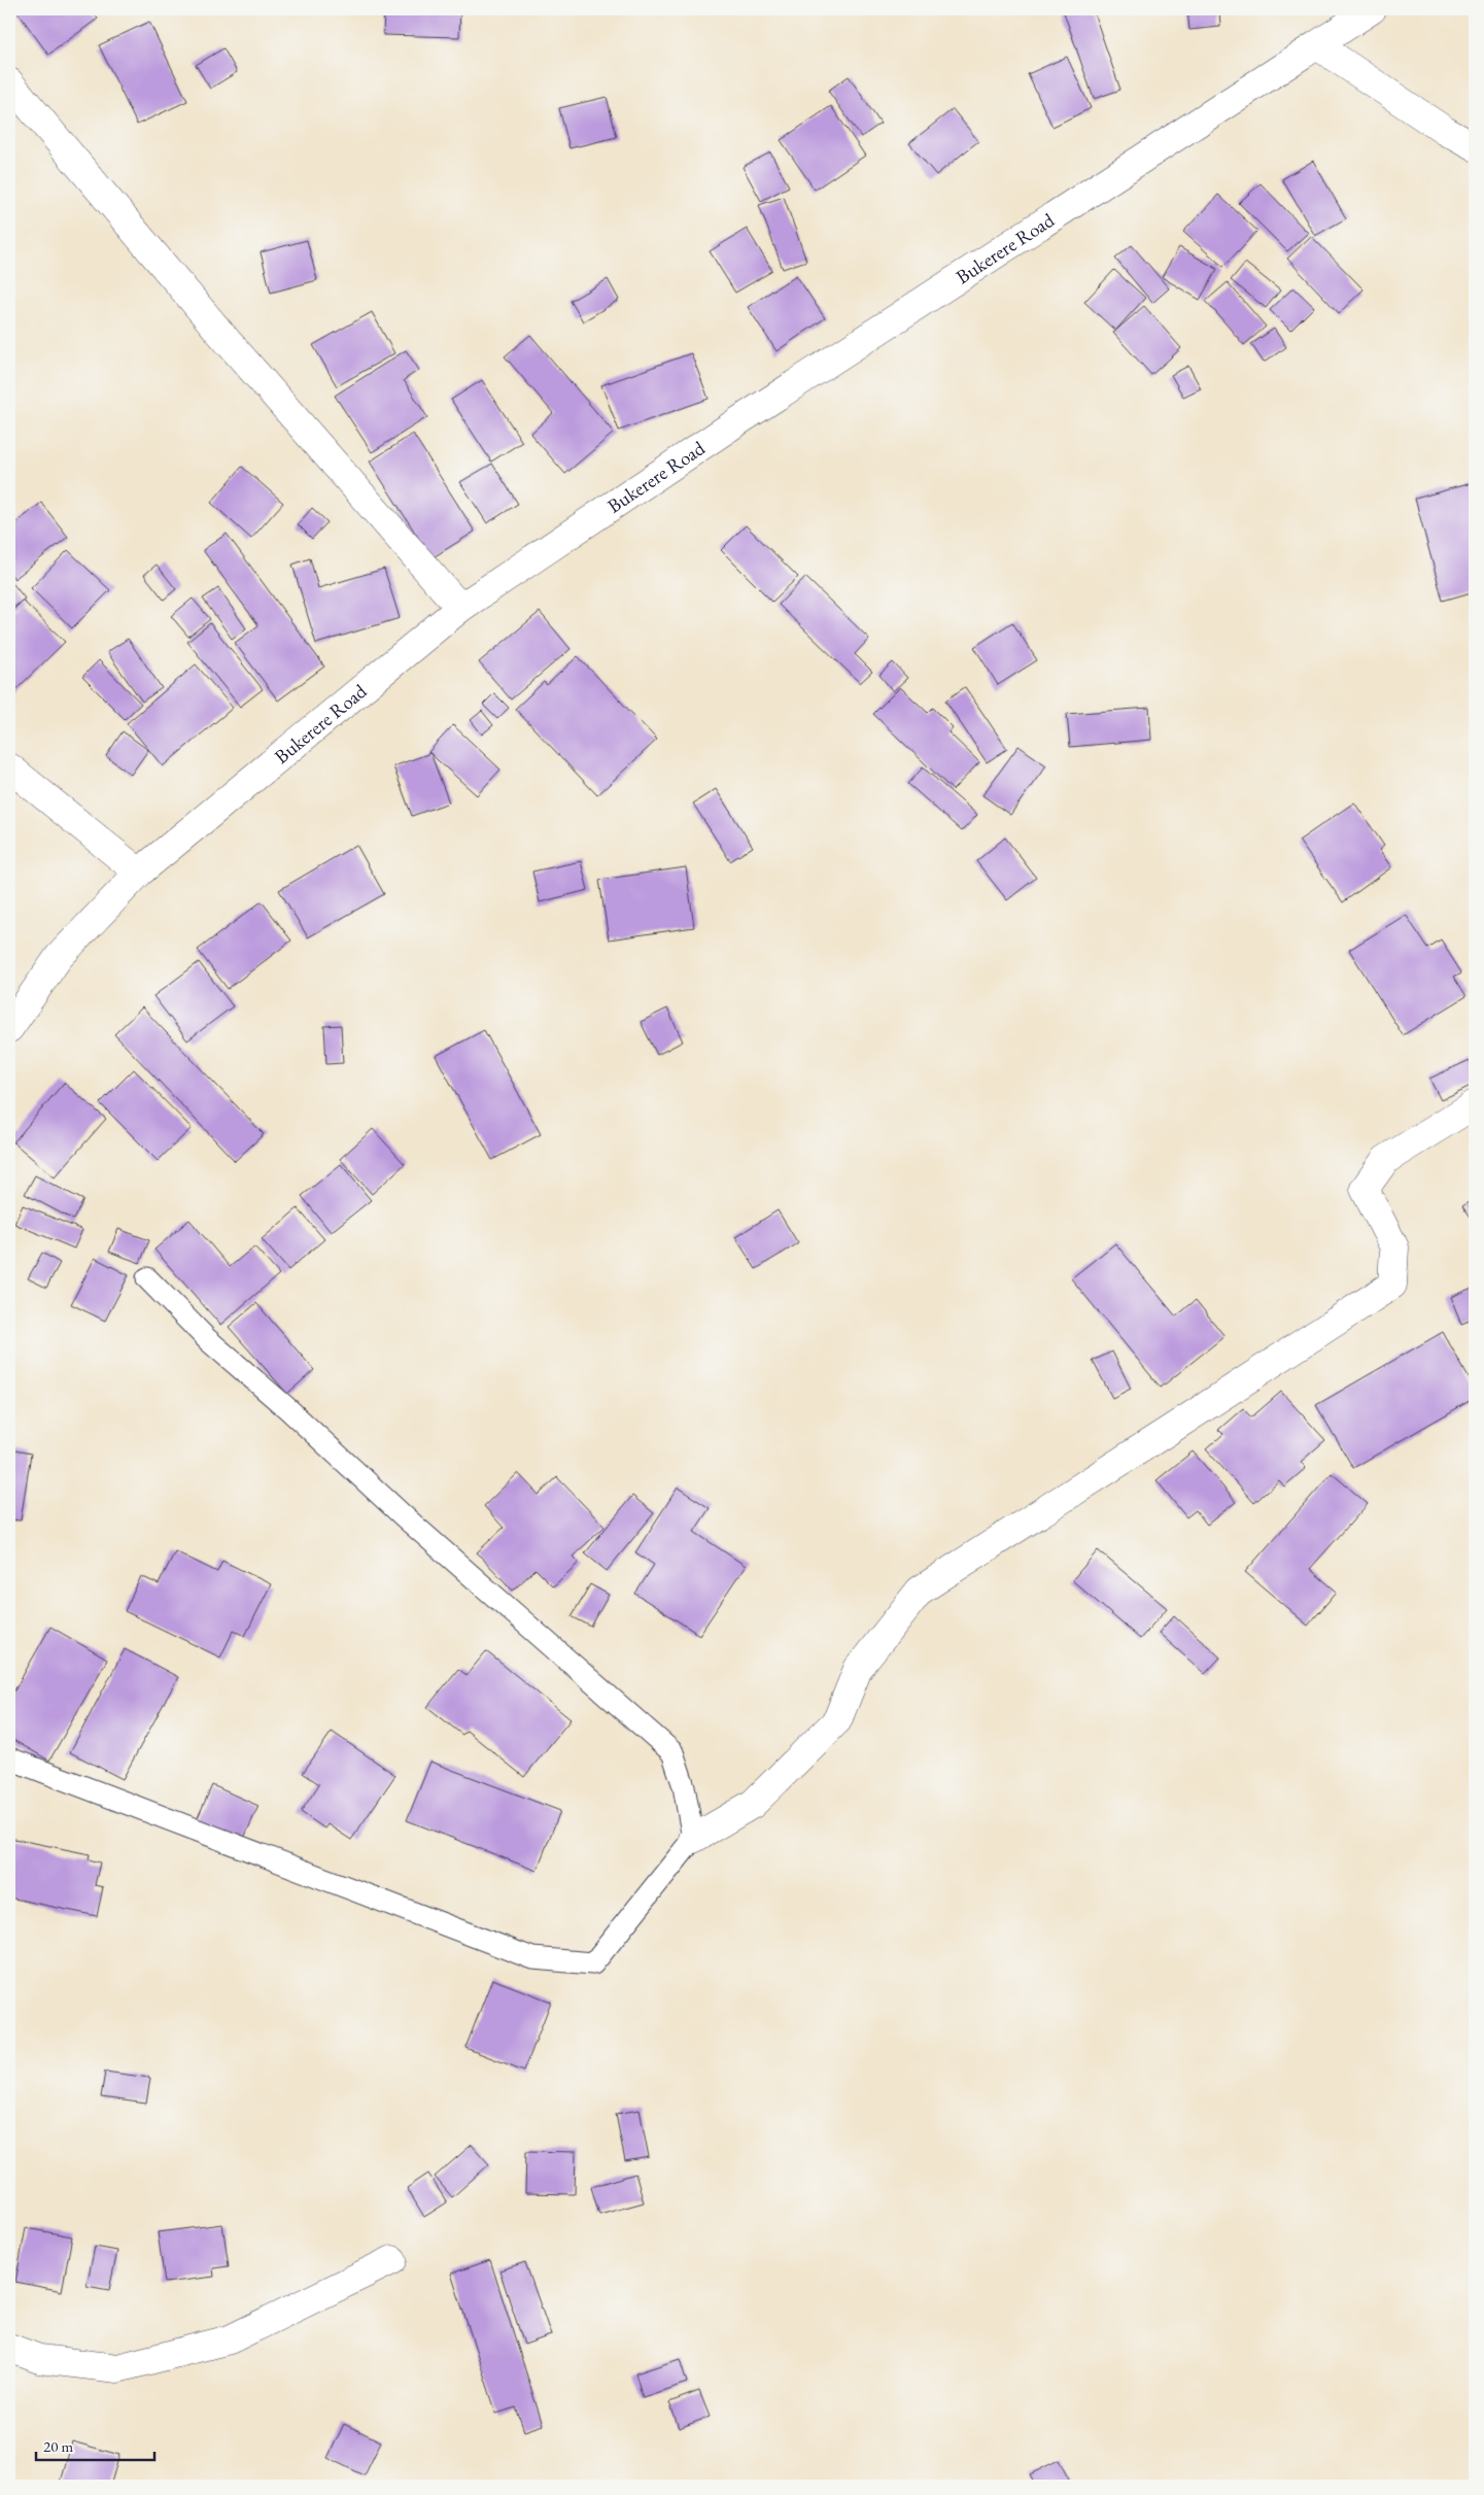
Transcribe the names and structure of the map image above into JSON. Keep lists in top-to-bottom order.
{
  "streets": {
    "street": ["Bukerere Road"]
  },
  "scale_bar": "20 m"
}
